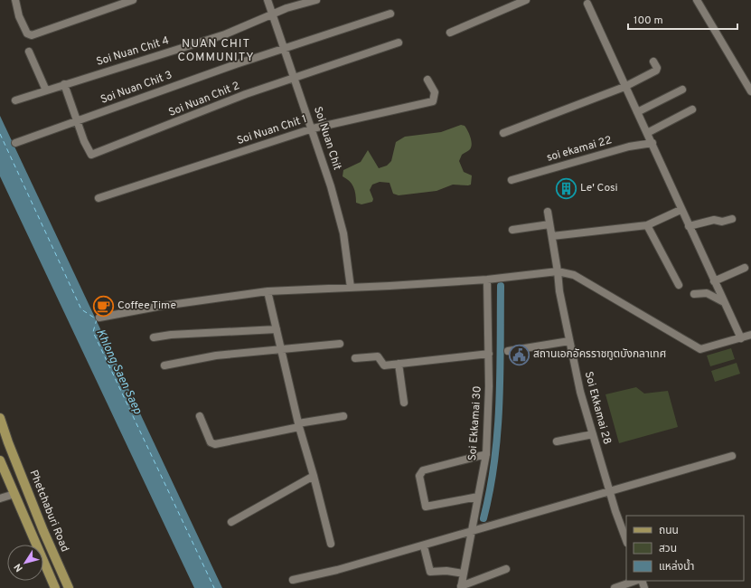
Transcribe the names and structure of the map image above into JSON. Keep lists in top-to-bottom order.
{
  "streets": {
    "main road": ["Phetchaburi Road"],
    "street": [
      "Soi Nuan Chit 4",
      "Soi Nuan Chit 3",
      "Soi Nuan Chit 2",
      "Soi Nuan Chit 1",
      "Soi Nuan Chit",
      "soi ekamai 22",
      "Soi Ekkamai 28",
      "Soi Ekkamai 30"
    ]
  },
  "crossings": [
    ["Soi Nuan Chit 4", "Soi Nuan Chit 2"],
    ["Soi Nuan Chit 4", "Soi Nuan Chit"],
    ["Soi Nuan Chit 3", "Soi Nuan Chit 2"],
    ["Soi Nuan Chit 3", "Soi Nuan Chit"],
    ["Soi Nuan Chit 2", "Soi Nuan Chit"],
    ["Soi Nuan Chit 1", "Soi Nuan Chit"]
  ],
  "districts": ["NUAN CHIT COMMUNITY"],
  "water": ["Khlong Saen Saep"],
  "places": {
    "building": ["Le' Cosi"],
    "cafe": ["Coffee Time"],
    "public building": ["สถานเอกอัครราชทูตบังกลาเทศ"]
  },
  "legend": ["ถนน", "สวน", "แหล่งน้ำ"],
  "scale_bar": "100 m",
  "north": "bottom left"
}
